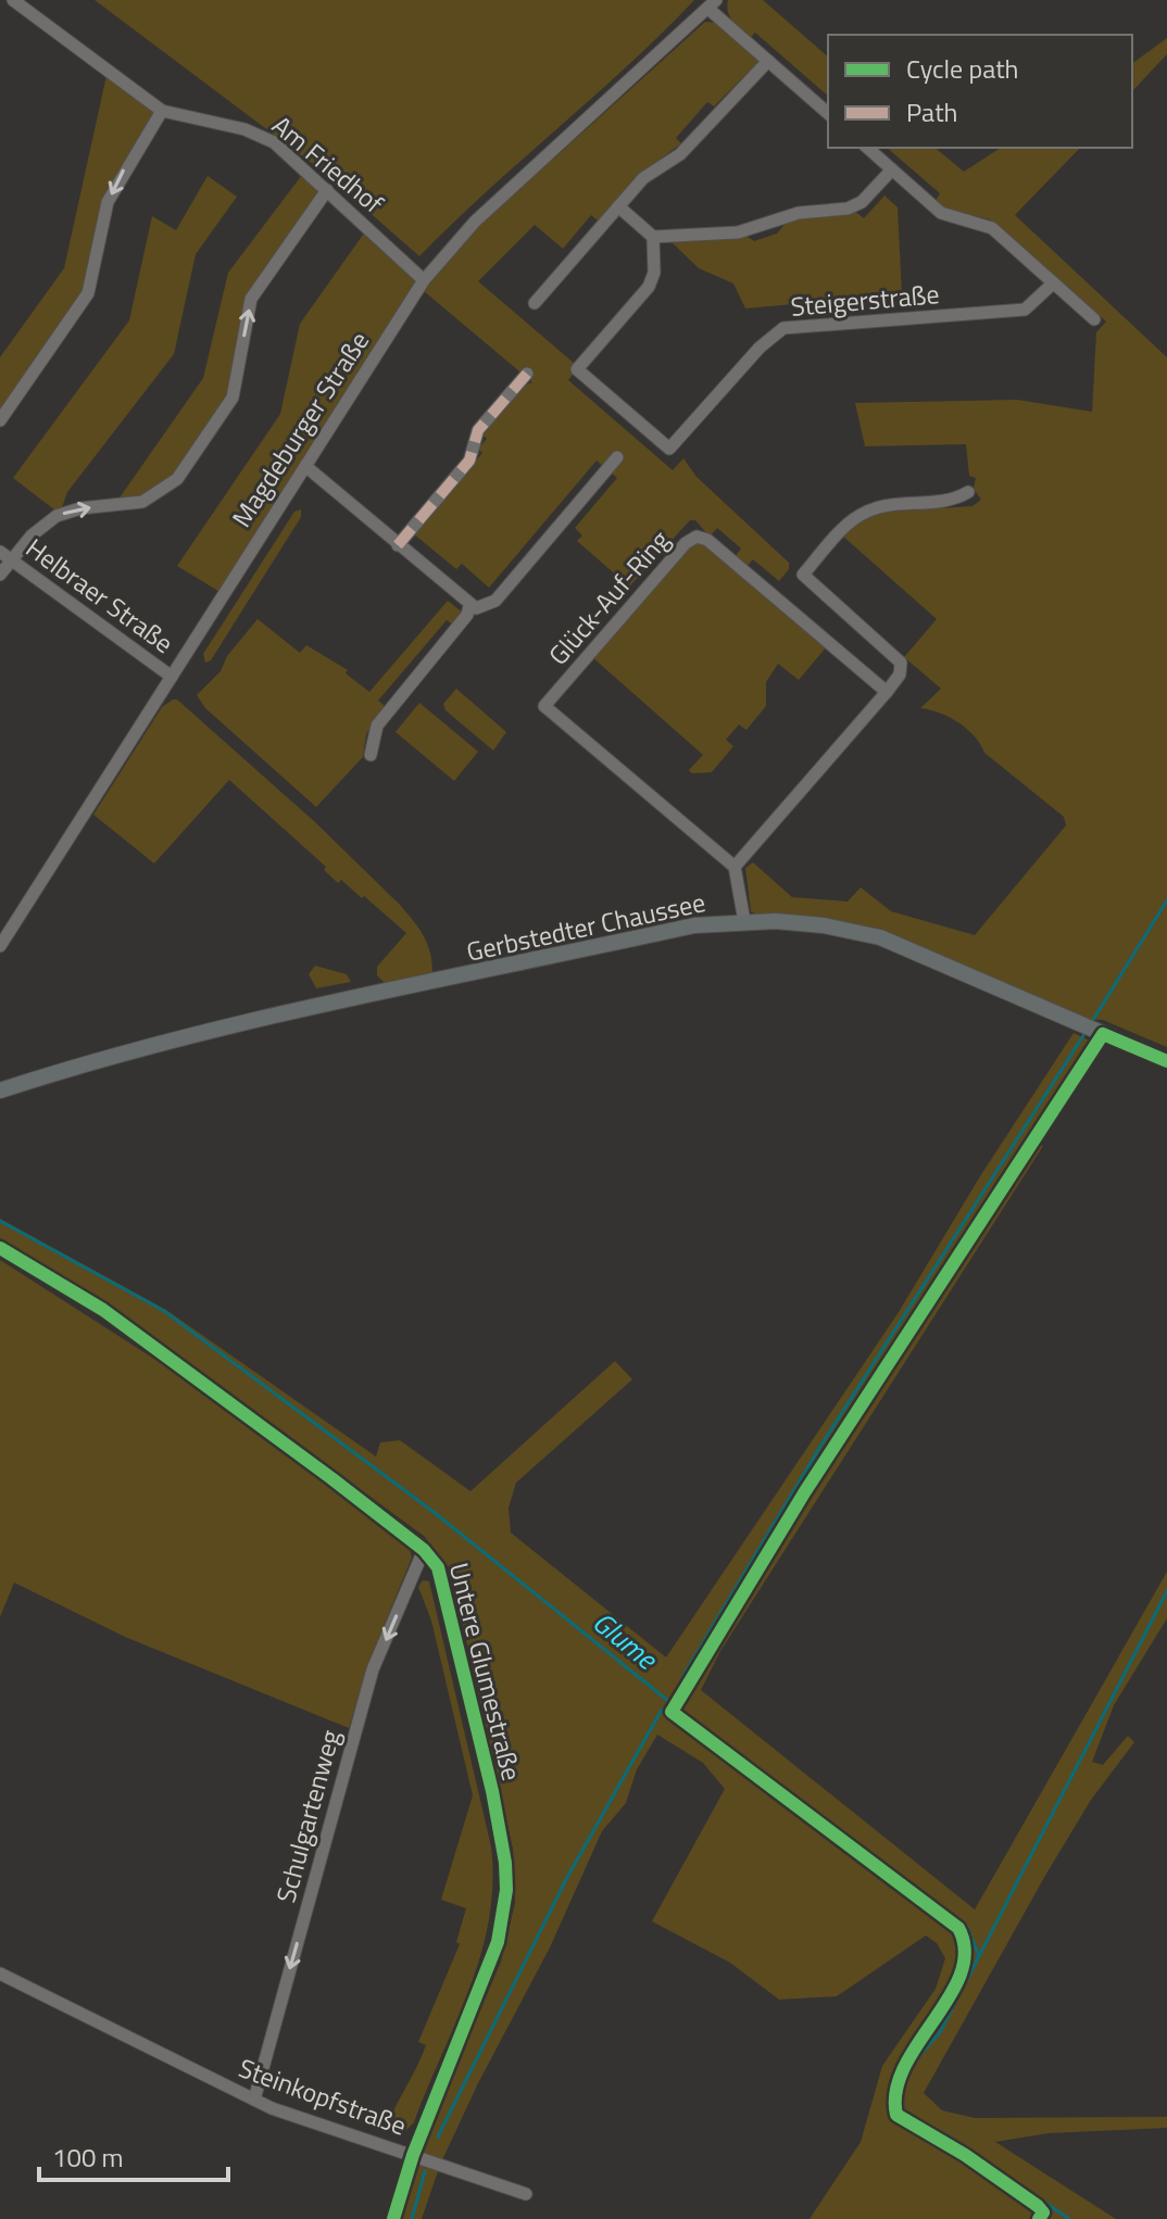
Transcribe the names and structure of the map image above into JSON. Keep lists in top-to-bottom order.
{
  "streets": {
    "main road": ["Gerbstedter Chaussee"],
    "street": [
      "Am Friedhof",
      "Steigerstraße",
      "Magdeburger Straße",
      "Helbraer Straße",
      "Glück-Auf-Ring",
      "Untere Glumestraße",
      "Schulgartenweg",
      "Steinkopfstraße"
    ]
  },
  "crossings": [
    ["Am Friedhof", "Magdeburger Straße"],
    ["Magdeburger Straße", "Helbraer Straße"],
    ["Untere Glumestraße", "Schulgartenweg"],
    ["Untere Glumestraße", "Steinkopfstraße"],
    ["Schulgartenweg", "Steinkopfstraße"]
  ],
  "one_way": ["Schulgartenweg"],
  "water": ["Glume"],
  "legend": ["Cycle path", "Path"],
  "scale_bar": "100 m"
}
